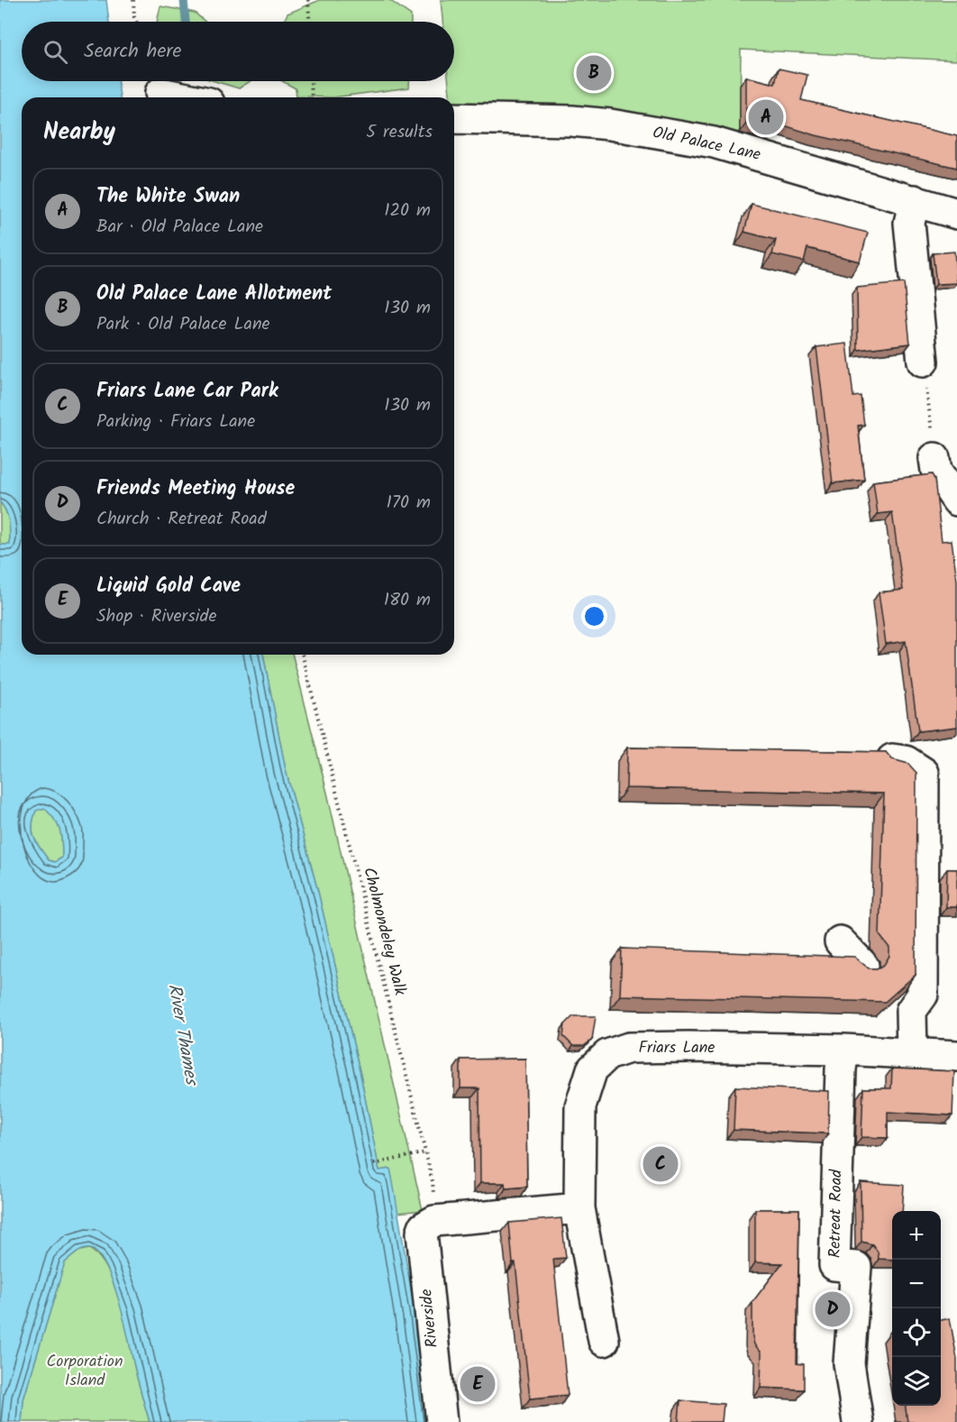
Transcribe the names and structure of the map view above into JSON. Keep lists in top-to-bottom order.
{
  "streets": {
    "street": [
      "Old Palace Lane",
      "Friars Lane",
      "Retreat Road",
      "Riverside"
    ],
    "path": ["Cholmondeley Walk"]
  },
  "crossings": [
    ["Cholmondeley Walk", "Riverside"],
    ["Friars Lane", "Retreat Road"]
  ],
  "water": ["River Thames"],
  "parks": ["Corporation Island"],
  "page": {
    "search": "Search here",
    "pins": [
      "B",
      "A",
      "C",
      "D",
      "E"
    ],
    "heading": ["Nearby", "5 results"],
    "list": [
      {
        "mark": "A",
        "name": "The White Swan",
        "note": "Bar · Old Palace Lane",
        "value": "120 m"
      },
      {
        "mark": "B",
        "name": "Old Palace Lane Allotment",
        "note": "Park · Old Palace Lane",
        "value": "130 m"
      },
      {
        "mark": "C",
        "name": "Friars Lane Car Park",
        "note": "Parking · Friars Lane",
        "value": "130 m"
      },
      {
        "mark": "D",
        "name": "Friends Meeting House",
        "note": "Church · Retreat Road",
        "value": "170 m"
      },
      {
        "mark": "E",
        "name": "Liquid Gold Cave",
        "note": "Shop · Riverside",
        "value": "180 m"
      }
    ],
    "map_buttons": ["+", "−"]
  }
}
